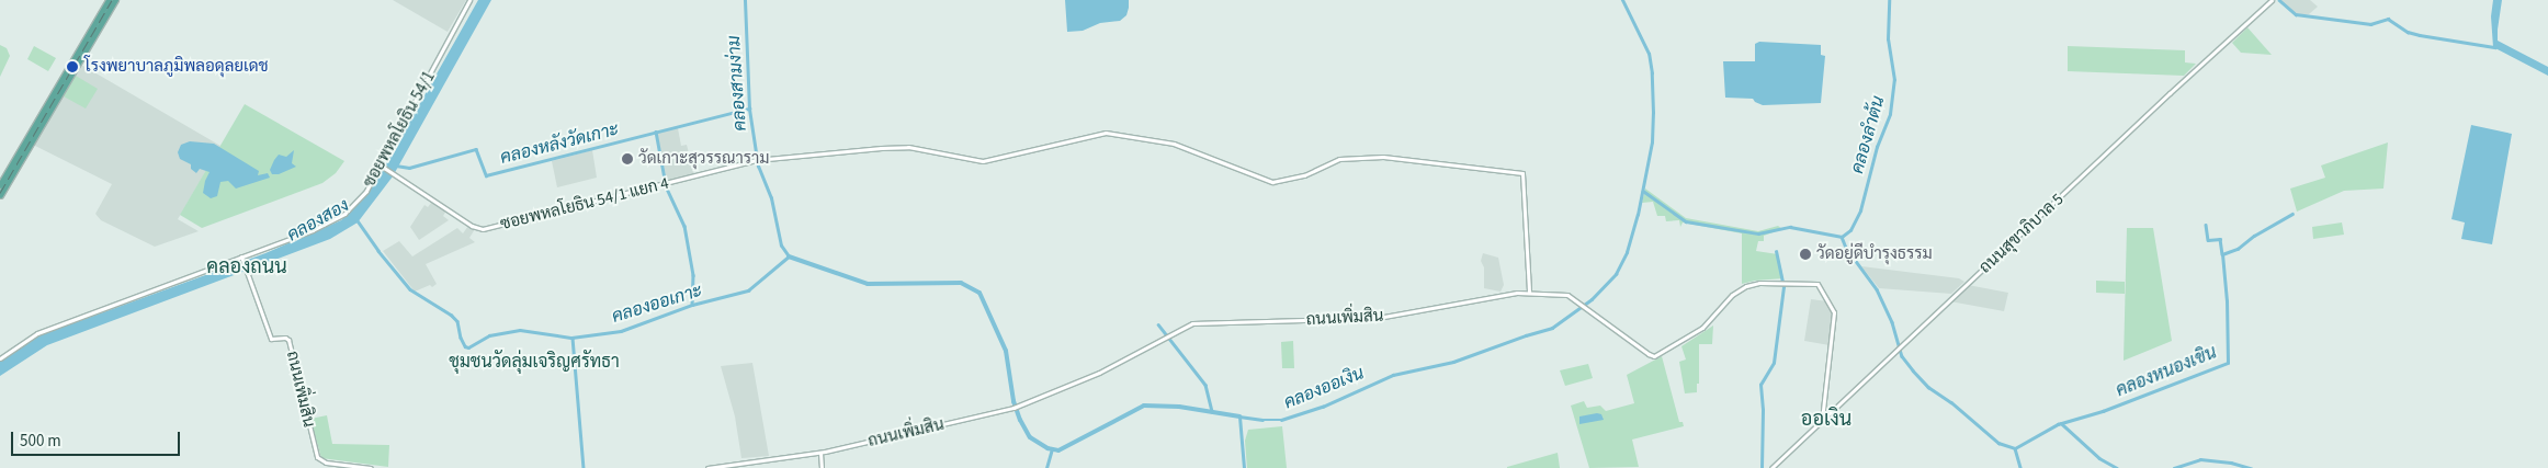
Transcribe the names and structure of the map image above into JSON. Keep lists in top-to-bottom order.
{
  "streets": {
    "street": [
      "ซอยพหลโยธิน 54/1",
      "ซอยพหลโยธิน 54/1 แยก 4",
      "ถนนสุขาภิบาล 5",
      "ถนนเพิ่มสิน"
    ]
  },
  "crossings": [
    ["ซอยพหลโยธิน 54/1", "ซอยพหลโยธิน 54/1 แยก 4"],
    ["ซอยพหลโยธิน 54/1", "ถนนเพิ่มสิน"],
    ["ซอยพหลโยธิน 54/1 แยก 4", "ถนนเพิ่มสิน"],
    ["ถนนสุขาภิบาล 5", "ถนนเพิ่มสิน"]
  ],
  "districts": ["คลองถนน", "ชุมชนวัดลุ่มเจริญศรัทธา", "ออเงิน"],
  "water": [
    "คลองสามง่าม",
    "คลองลำต้น",
    "คลองหลังวัดเกาะ",
    "คลองสอง",
    "คลองออเกาะ",
    "คลองหนองเขิน",
    "คลองออเงิน"
  ],
  "places": ["โรงพยาบาลภูมิพลอดุลยเดช", "วัดเกาะสุวรรณาราม", "วัดอยู่ดีบำรุงธรรม"],
  "scale_bar": "500 m"
}
